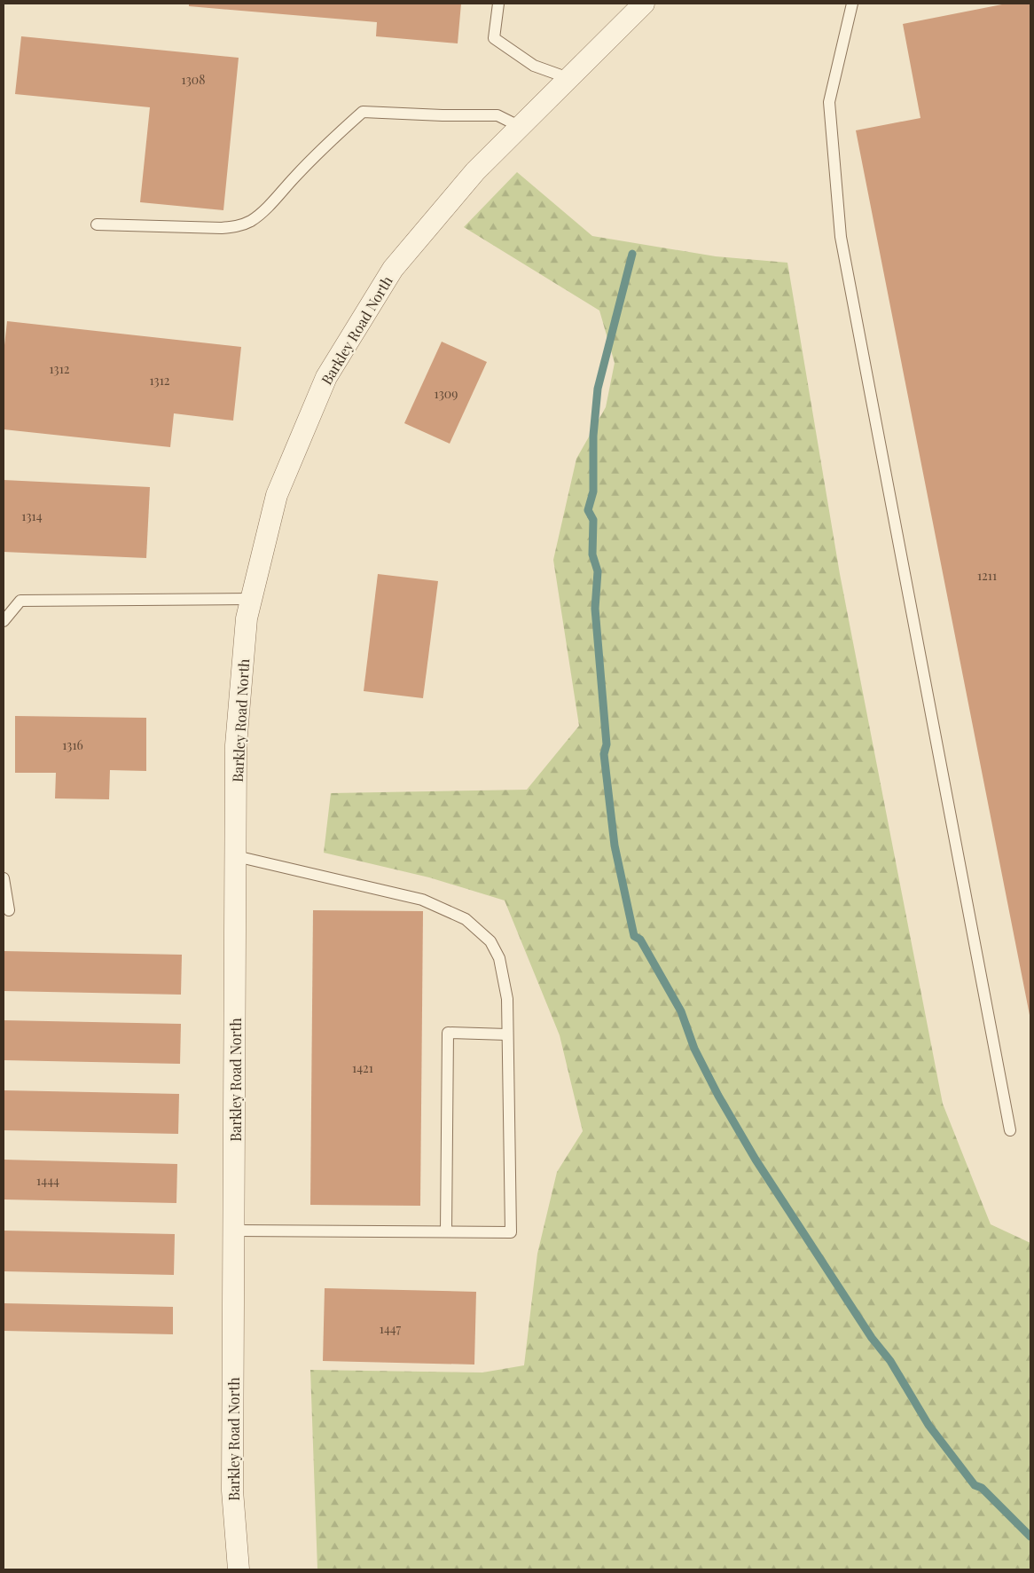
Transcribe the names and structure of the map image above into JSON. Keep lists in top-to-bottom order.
{
  "streets": {
    "street": ["Barkley Road North"]
  },
  "house_numbers": [
    "1308",
    "1312",
    "1312",
    "1309",
    "1314",
    "1211",
    "1316",
    "1421",
    "1444",
    "1447"
  ]
}
